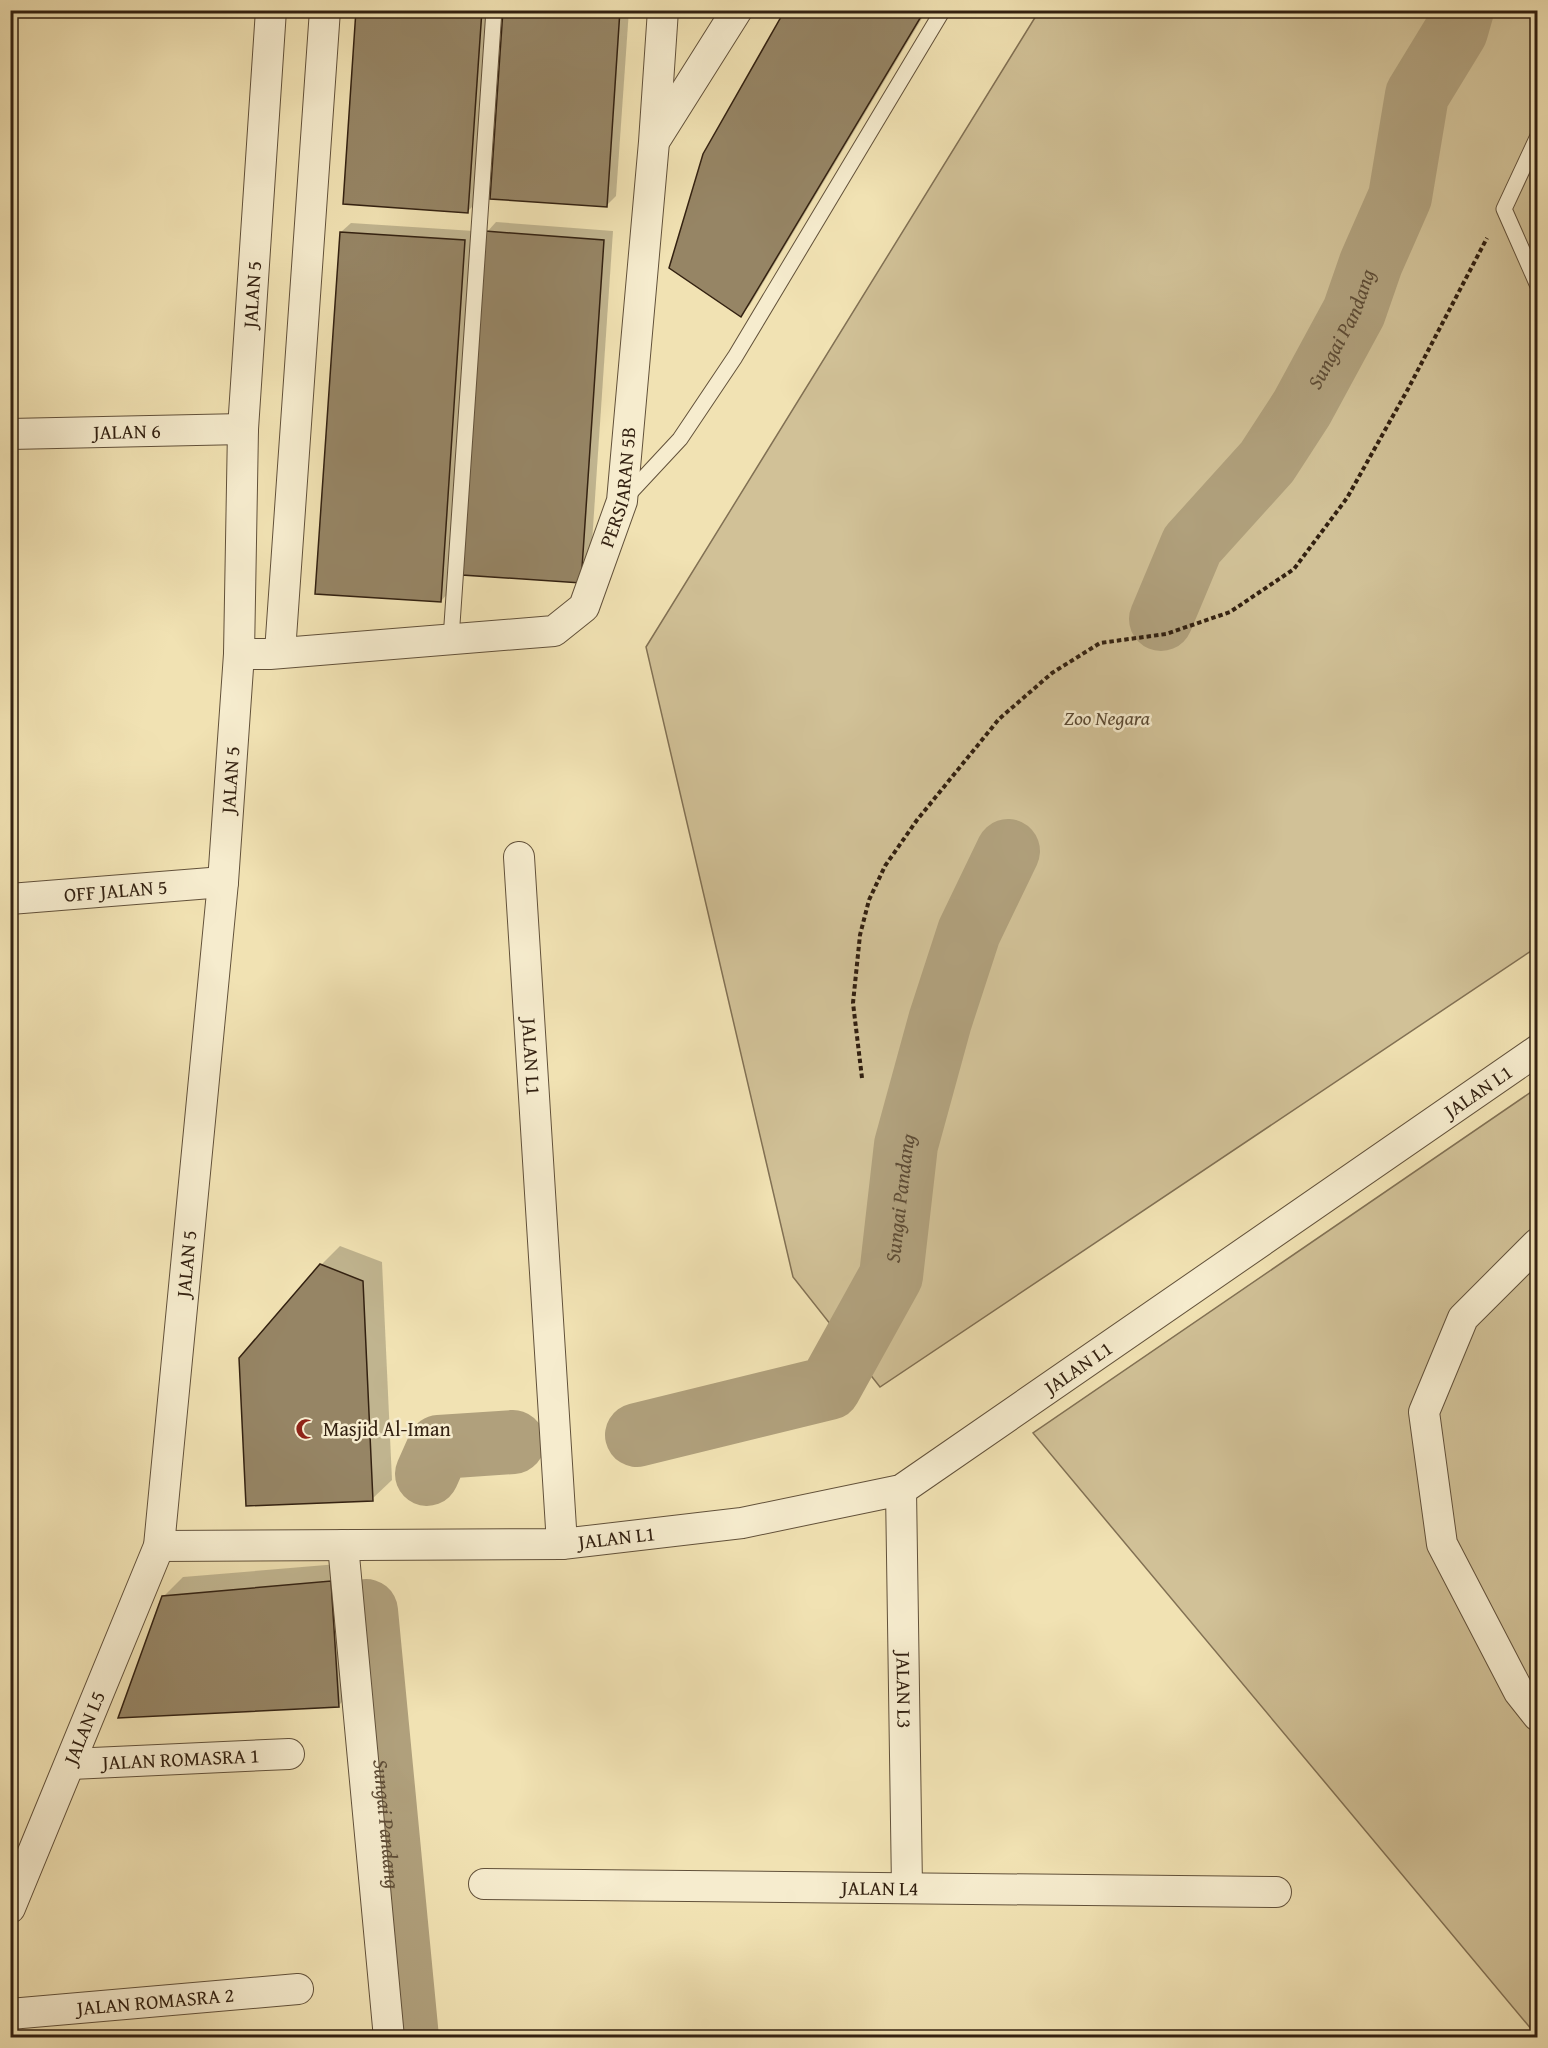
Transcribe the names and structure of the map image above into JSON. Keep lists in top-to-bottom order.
{
  "streets": {
    "street": [
      "JALAN 5",
      "JALAN 6",
      "PERSIARAN 5B",
      "OFF JALAN 5",
      "JALAN L1",
      "JALAN L3",
      "JALAN L5",
      "JALAN ROMASRA 1",
      "JALAN L4",
      "JALAN ROMASRA 2"
    ]
  },
  "crossings": [
    ["JALAN 5", "JALAN 6"],
    ["JALAN 5", "PERSIARAN 5B"],
    ["JALAN 5", "OFF JALAN 5"],
    ["JALAN 5", "JALAN L1"],
    ["JALAN 5", "JALAN L5"],
    ["JALAN L1", "JALAN L3"],
    ["JALAN L1", "JALAN L5"],
    ["JALAN L3", "JALAN L4"],
    ["JALAN L5", "JALAN ROMASRA 1"]
  ],
  "water": ["Sungai Pandang"],
  "parks": ["Zoo Negara"],
  "places": {
    "mosque": ["Masjid Al-Iman"]
  }
}
